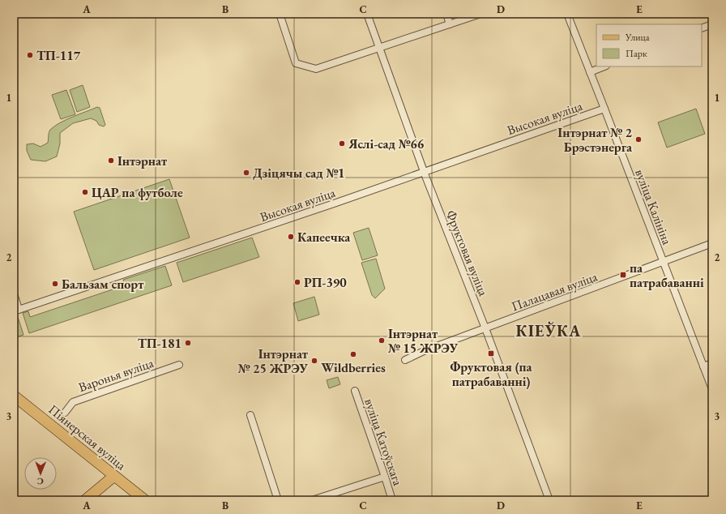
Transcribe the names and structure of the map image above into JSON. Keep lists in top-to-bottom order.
{
  "streets": {
    "main road": ["Піянерская вуліца"],
    "street": [
      "Высокая вуліца",
      "вуліца Калініна",
      "Фруктовая вуліца",
      "Палацавая вуліца",
      "Варонья вуліца",
      "вуліца Катоўскага"
    ]
  },
  "crossings": [
    ["Высокая вуліца", "вуліца Калініна"],
    ["Высокая вуліца", "Фруктовая вуліца"],
    ["вуліца Калініна", "Палацавая вуліца"],
    ["Фруктовая вуліца", "Палацавая вуліца"]
  ],
  "districts": ["КІЕЎКА"],
  "places": {
    "other": [
      "ТП-117",
      "Інтэрнат № 2 Брэстэнерга",
      "Яслі-сад №66",
      "Інтэрнат",
      "Дзіцячы сад №1",
      "ЦАР па футболе",
      "Капеечка",
      "РП-390",
      "Бальзам спорт",
      "Інтэрнат № 15 ЖРЭУ",
      "ТП-181",
      "Wildberries",
      "Інтэрнат № 25 ЖРЭУ"
    ],
    "transit": ["па патрабаванні", "Фруктовая (па патрабаванні)"]
  },
  "legend": ["Улица", "Парк"],
  "north": "bottom",
  "grid": {
    "columns": [
      "A",
      "B",
      "C",
      "D",
      "E"
    ],
    "rows": ["1", "2", "3"]
  }
}
